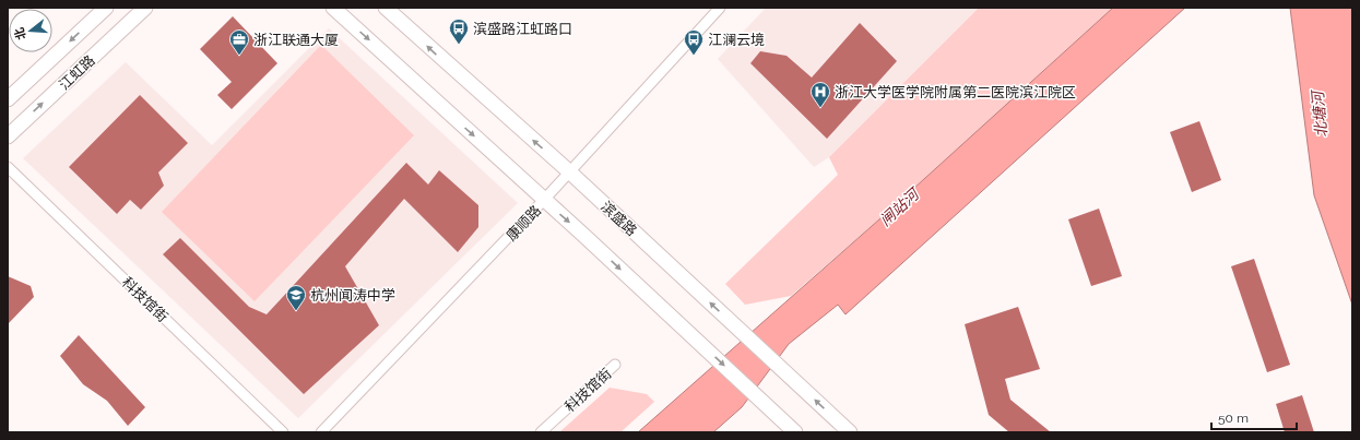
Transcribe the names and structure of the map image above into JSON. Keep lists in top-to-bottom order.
{
  "streets": {
    "main road": ["江虹路", "滨盛路"],
    "street": ["康顺路", "科技馆街"]
  },
  "crossings": [
    ["滨盛路", "康顺路"]
  ],
  "water": ["北塘河", "闸站河"],
  "places": {
    "bus stop": ["滨盛路江虹路口", "江澜云境"],
    "office": ["浙江联通大厦"],
    "hospital": ["浙江大学医学院附属第二医院滨江院区"],
    "school or university": ["杭州闻涛中学"]
  },
  "scale_bar": "50 m",
  "north": "left"
}
